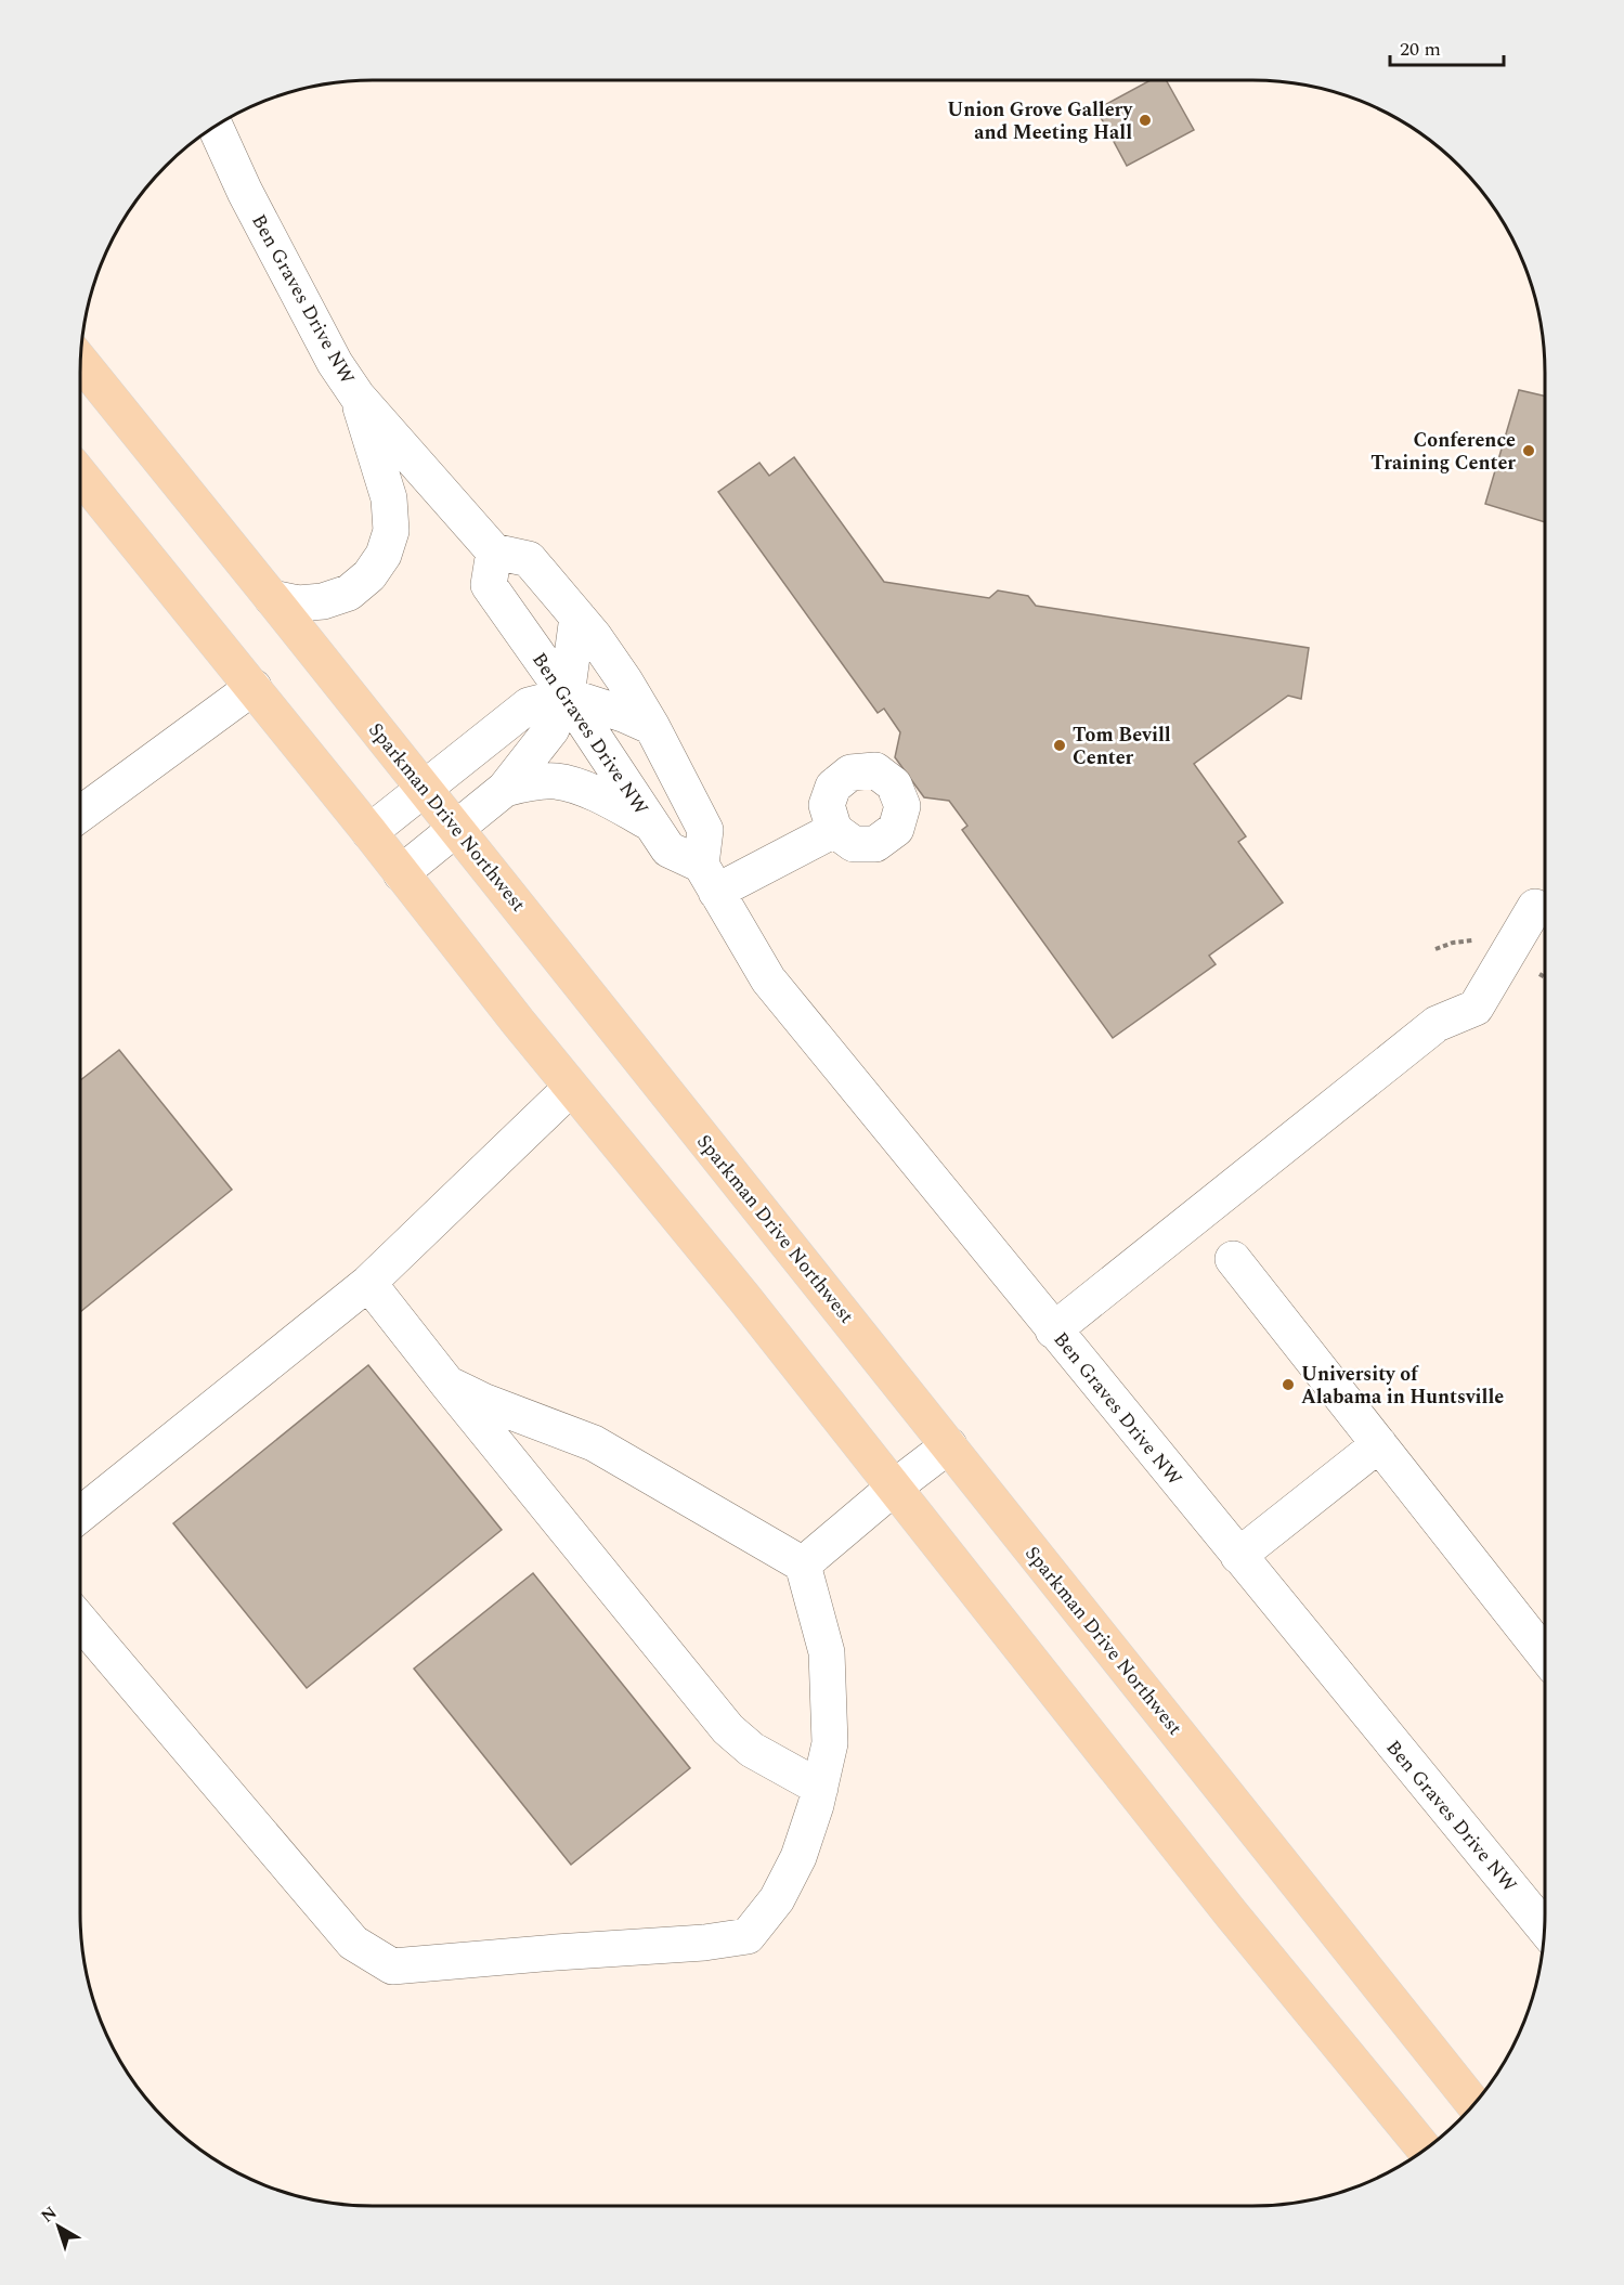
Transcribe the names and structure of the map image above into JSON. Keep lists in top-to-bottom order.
{
  "streets": {
    "main road": ["Sparkman Drive Northwest"],
    "street": ["Ben Graves Drive NW"]
  },
  "places": [
    "Union Grove Gallery and Meeting Hall",
    "Conference Training Center",
    "Tom Bevill Center",
    "University of Alabama in Huntsville"
  ],
  "scale_bar": "20 m",
  "north": "top left"
}
